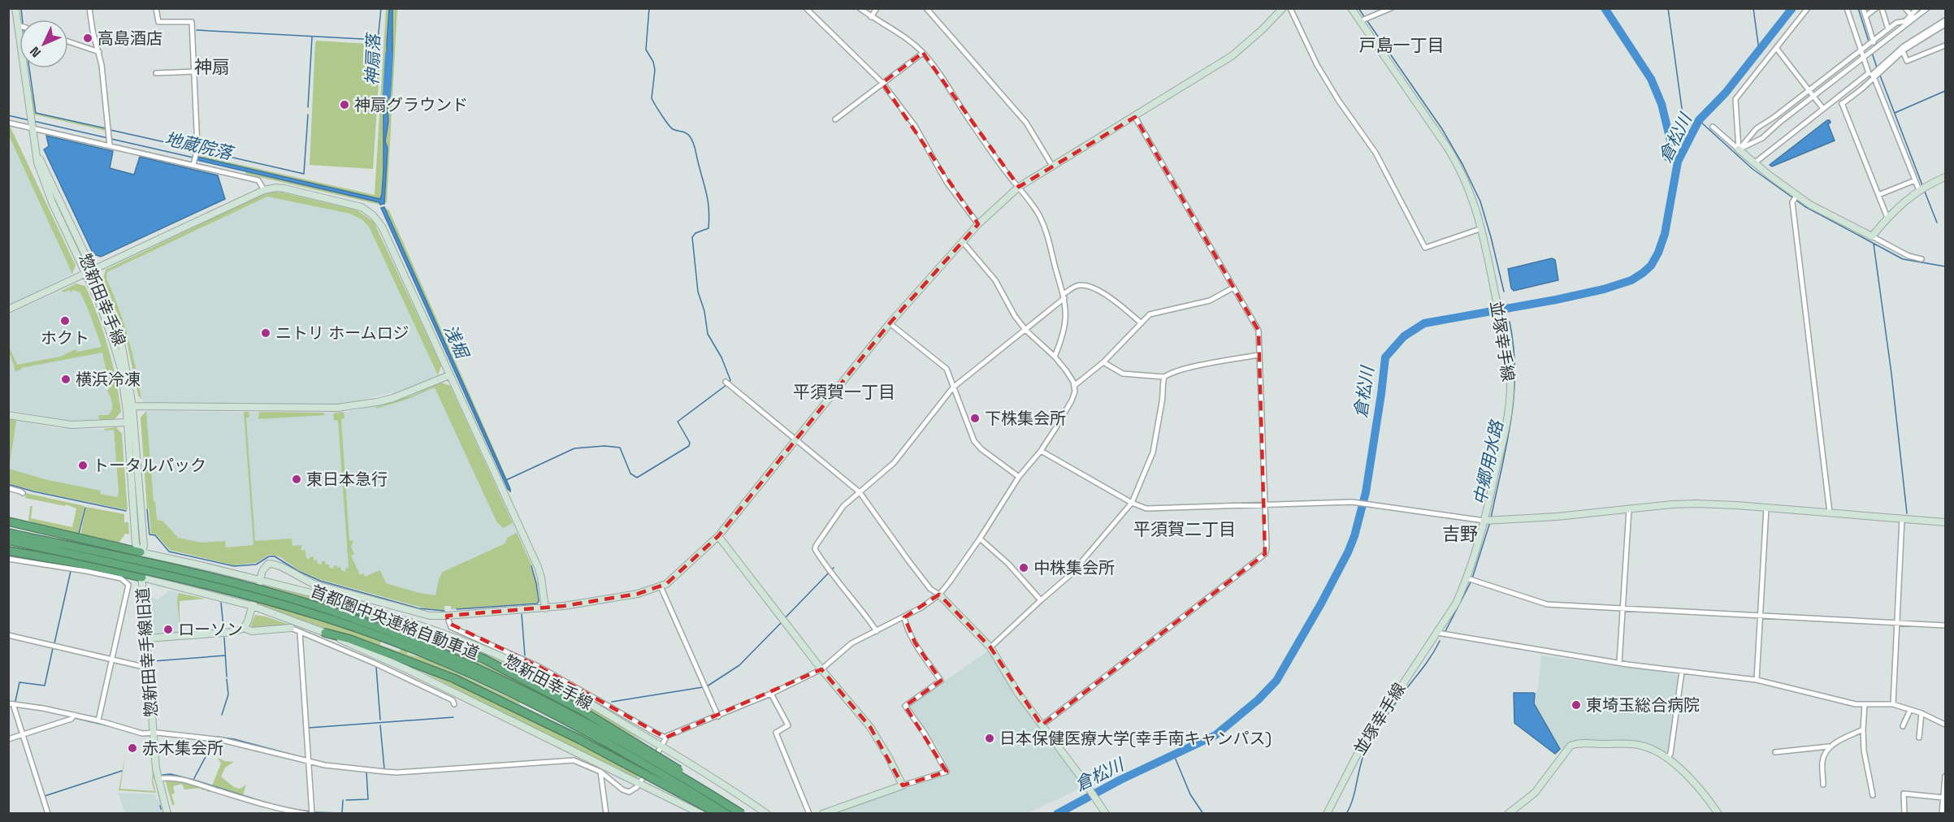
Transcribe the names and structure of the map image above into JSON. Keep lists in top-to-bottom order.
{
  "streets": {
    "highway": ["首都圏中央連絡自動車道"],
    "street": ["惣新田幸手線", "並塚幸手線", "惣新田幸手線旧道"]
  },
  "crossings": [
    ["惣新田幸手線", "惣新田幸手線旧道"]
  ],
  "districts": [
    "戸島一丁目",
    "神扇",
    "平須賀一丁目",
    "平須賀二丁目",
    "吉野"
  ],
  "water": [
    "神扇落",
    "倉松川",
    "地蔵院落",
    "浅堀",
    "中郷用水路"
  ],
  "places": [
    "高島酒店",
    "神扇グラウンド",
    "ホクト",
    "ニトリ ホームロジ",
    "横浜冷凍",
    "下株集会所",
    "トータルパック",
    "東日本急行",
    "中株集会所",
    "ローソン",
    "東埼玉総合病院",
    "日本保健医療大学(幸手南キャンパス)",
    "赤木集会所"
  ],
  "north": "bottom left"
}
